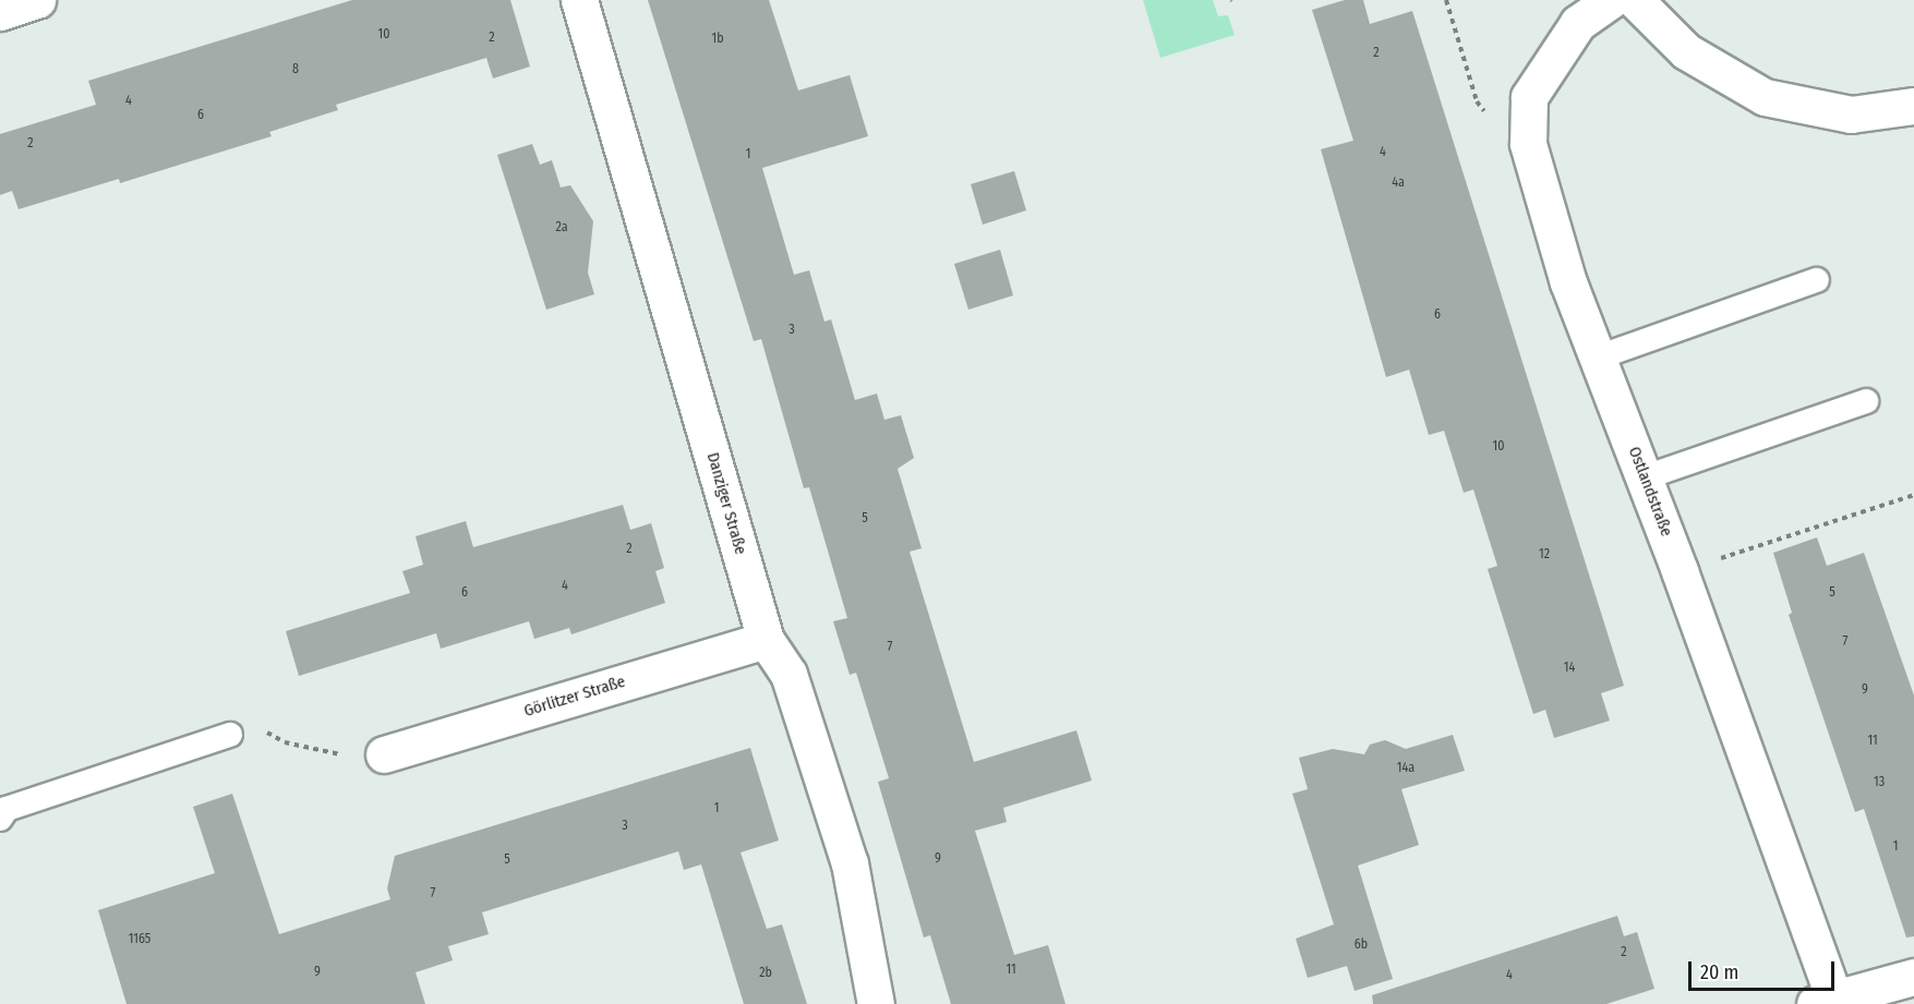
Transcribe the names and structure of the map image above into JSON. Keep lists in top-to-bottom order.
{
  "streets": {
    "street": ["Ostlandstraße", "Danziger Straße", "Görlitzer Straße"]
  },
  "crossings": [
    ["Danziger Straße", "Görlitzer Straße"]
  ],
  "house_numbers": [
    "10",
    "2",
    "1b",
    "2",
    "8",
    "4",
    "6",
    "2",
    "4",
    "1",
    "4a",
    "2a",
    "6",
    "3",
    "10",
    "5",
    "2",
    "12",
    "4",
    "6",
    "5",
    "7",
    "7",
    "14",
    "9",
    "11",
    "14a",
    "13",
    "1",
    "3",
    "1",
    "9",
    "5",
    "7",
    "1165",
    "6b",
    "2",
    "11",
    "9",
    "2b",
    "4"
  ],
  "scale_bar": "20 m"
}
